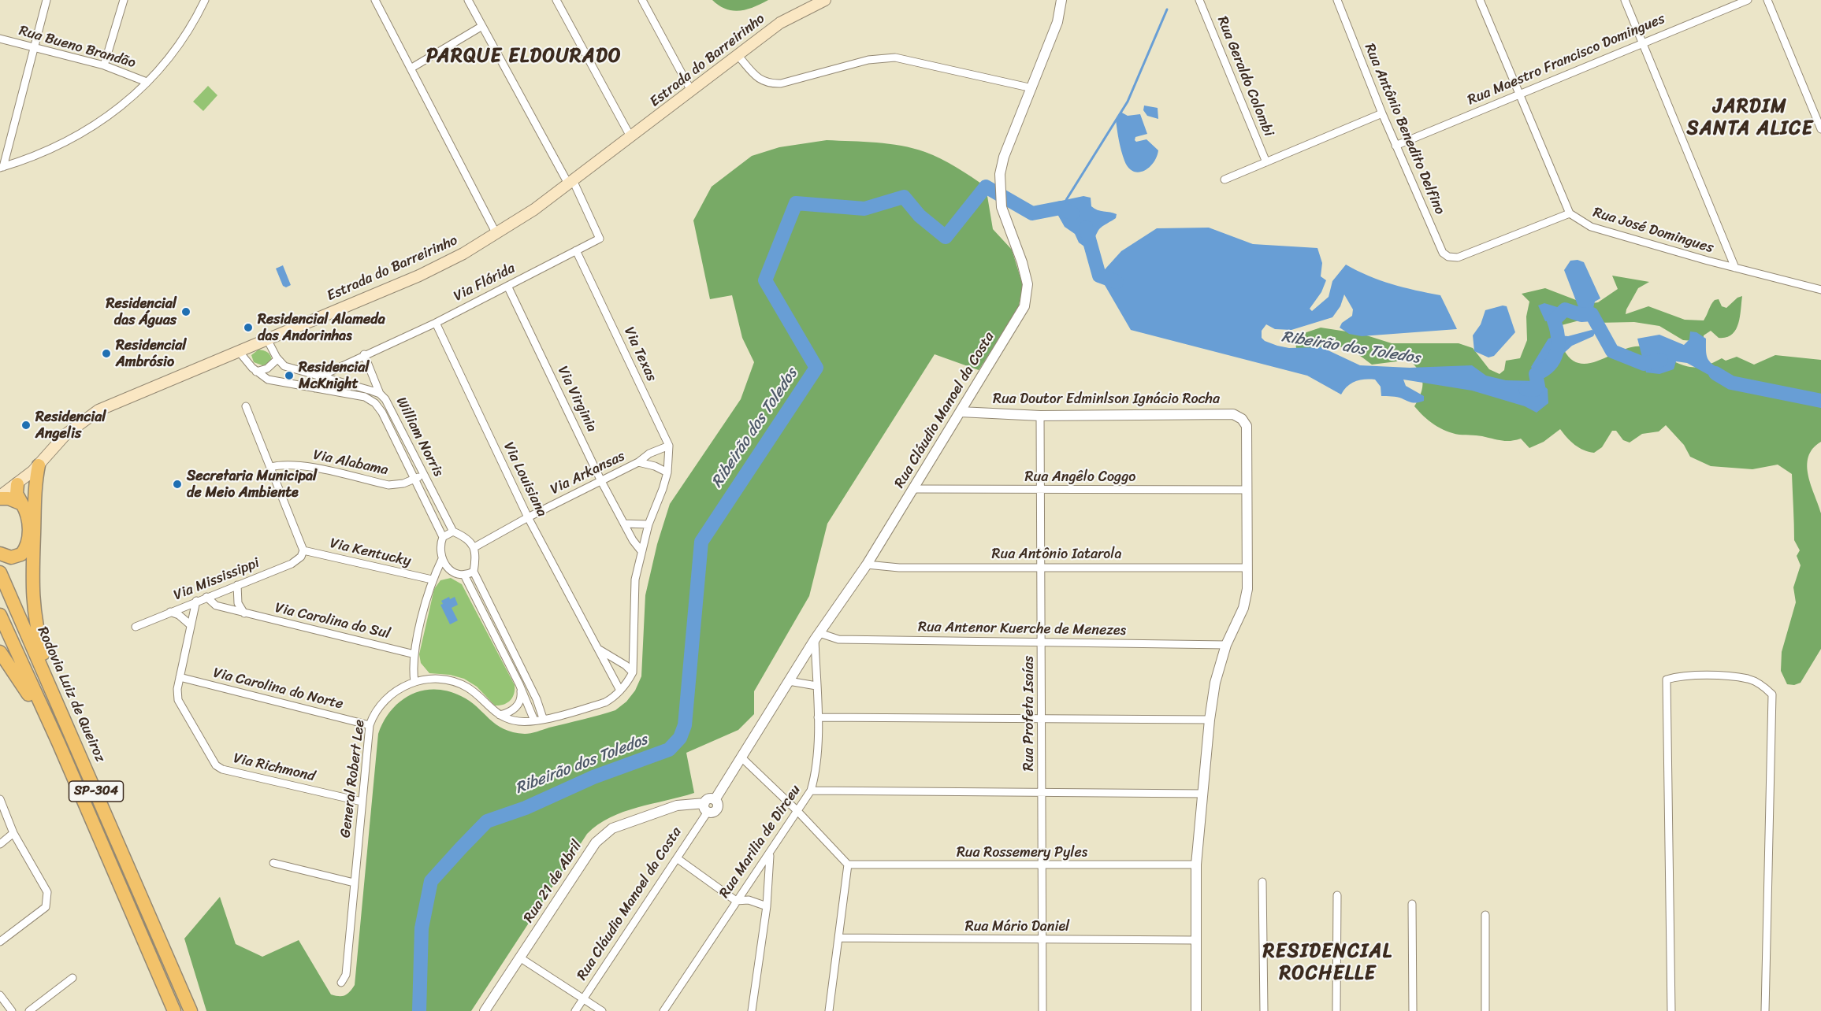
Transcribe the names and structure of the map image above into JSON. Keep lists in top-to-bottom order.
{
  "streets": {
    "highway": ["Rodovia Luiz de Queiroz", "SP-304"],
    "main road": ["Estrada do Barreirinho"],
    "street": [
      "Rua Bueno Brandão",
      "Rua Maestro Francisco Domingues",
      "Rua Geraldo Colombi",
      "Rua Antônio Benedito Delfino",
      "Rua José Domingues",
      "Via Flórida",
      "Via Texas",
      "Via Virginia",
      "Rua Doutor Edminlson Ignácio Rocha",
      "Rua Cláudio Manoel da Costa",
      "William Norris",
      "Via Alabama",
      "Via Arkansas",
      "Rua Angêlo Coggo",
      "Via Louisiana",
      "Via Kentucky",
      "Rua Antônio Iatarola",
      "Via Mississippi",
      "Via Carolina do Sul",
      "Rua Antenor Kuerche de Menezes",
      "Via Carolina do Norte",
      "Rua Profeta Isaías",
      "Via Richmond",
      "General Robert Lee",
      "Rua Marilia de Dirceu",
      "Rua Rossemery Pyles",
      "Rua 21 de Abril",
      "Rua Mário Daniel"
    ]
  },
  "crossings": [
    ["Rua Maestro Francisco Domingues", "Rua Antônio Benedito Delfino"],
    ["Estrada do Barreirinho", "Via Flórida"],
    ["Rua Antônio Benedito Delfino", "Rua José Domingues"],
    ["Via Flórida", "Via Texas"],
    ["Via Flórida", "Via Virginia"],
    ["Via Flórida", "William Norris"],
    ["Via Flórida", "Via Louisiana"],
    ["Via Texas", "Via Arkansas"],
    ["Via Virginia", "Via Arkansas"],
    ["Rua Doutor Edminlson Ignácio Rocha", "Rua Cláudio Manoel da Costa"],
    ["Rua Doutor Edminlson Ignácio Rocha", "Rua Angêlo Coggo"],
    ["Rua Doutor Edminlson Ignácio Rocha", "Rua Profeta Isaías"],
    ["Rua Cláudio Manoel da Costa", "Rua Angêlo Coggo"],
    ["Rua Cláudio Manoel da Costa", "Rua Antônio Iatarola"],
    ["Rua Cláudio Manoel da Costa", "Rua Antenor Kuerche de Menezes"],
    ["Rua Cláudio Manoel da Costa", "Rua Marilia de Dirceu"],
    ["Rua Cláudio Manoel da Costa", "Rua 21 de Abril"],
    ["William Norris", "Via Alabama"],
    ["William Norris", "Via Arkansas"],
    ["Via Arkansas", "Via Louisiana"],
    ["Rua Angêlo Coggo", "Rua Profeta Isaías"],
    ["Via Louisiana", "General Robert Lee"],
    ["Via Kentucky", "Via Mississippi"],
    ["Rua Antônio Iatarola", "Rua Profeta Isaías"],
    ["Via Mississippi", "Via Carolina do Sul"],
    ["Via Mississippi", "Via Richmond"],
    ["Rua Antenor Kuerche de Menezes", "Rua Profeta Isaías"],
    ["Rua Antenor Kuerche de Menezes", "Rua Marilia de Dirceu"],
    ["Via Carolina do Norte", "Via Richmond"],
    ["Via Carolina do Norte", "General Robert Lee"],
    ["Rua Profeta Isaías", "Rua Rossemery Pyles"],
    ["Rua Profeta Isaías", "Rua Mário Daniel"],
    ["Via Richmond", "General Robert Lee"]
  ],
  "districts": ["PARQUE ELDOURADO", "JARDIM SANTA ALICE", "RESIDENCIAL ROCHELLE"],
  "water": ["Ribeirão dos Toledos"],
  "places": [
    "Residencial das Águas",
    "Residencial Alameda das Andorinhas",
    "Residencial Ambrósio",
    "Residencial McKnight",
    "Residencial Angelis",
    "Secretaria Municipal de Meio Ambiente"
  ]
}
